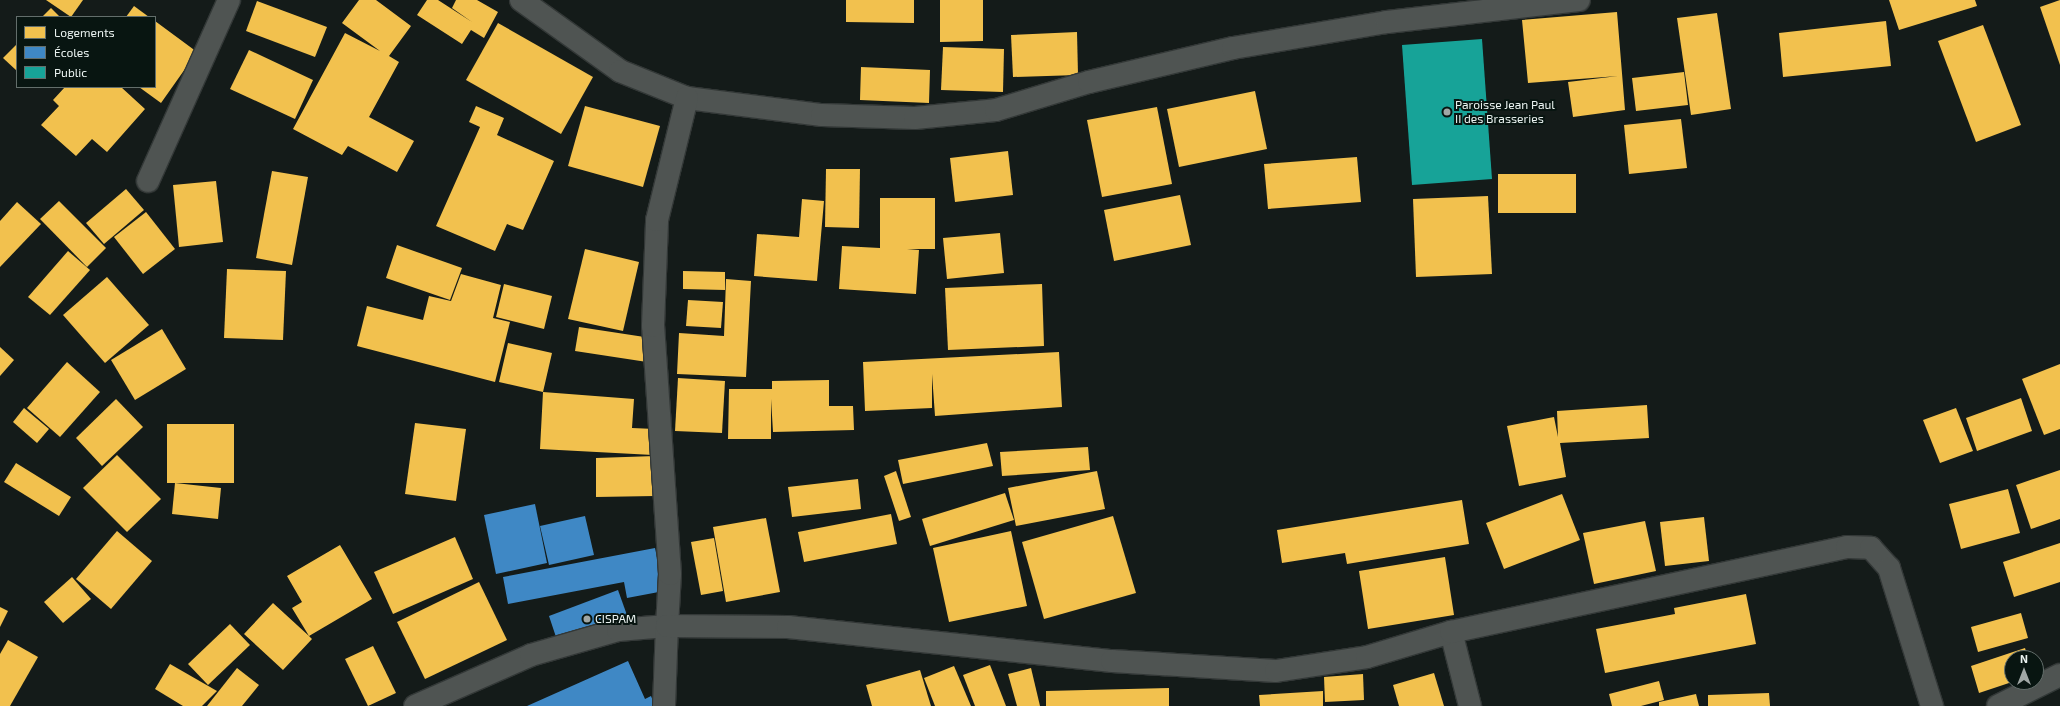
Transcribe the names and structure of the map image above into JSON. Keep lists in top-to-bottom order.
{
  "places": ["Paroisse Jean Paul II des Brasseries", "CISPAM"],
  "legend": ["Logements", "Écoles", "Public"],
  "north": "top"
}
